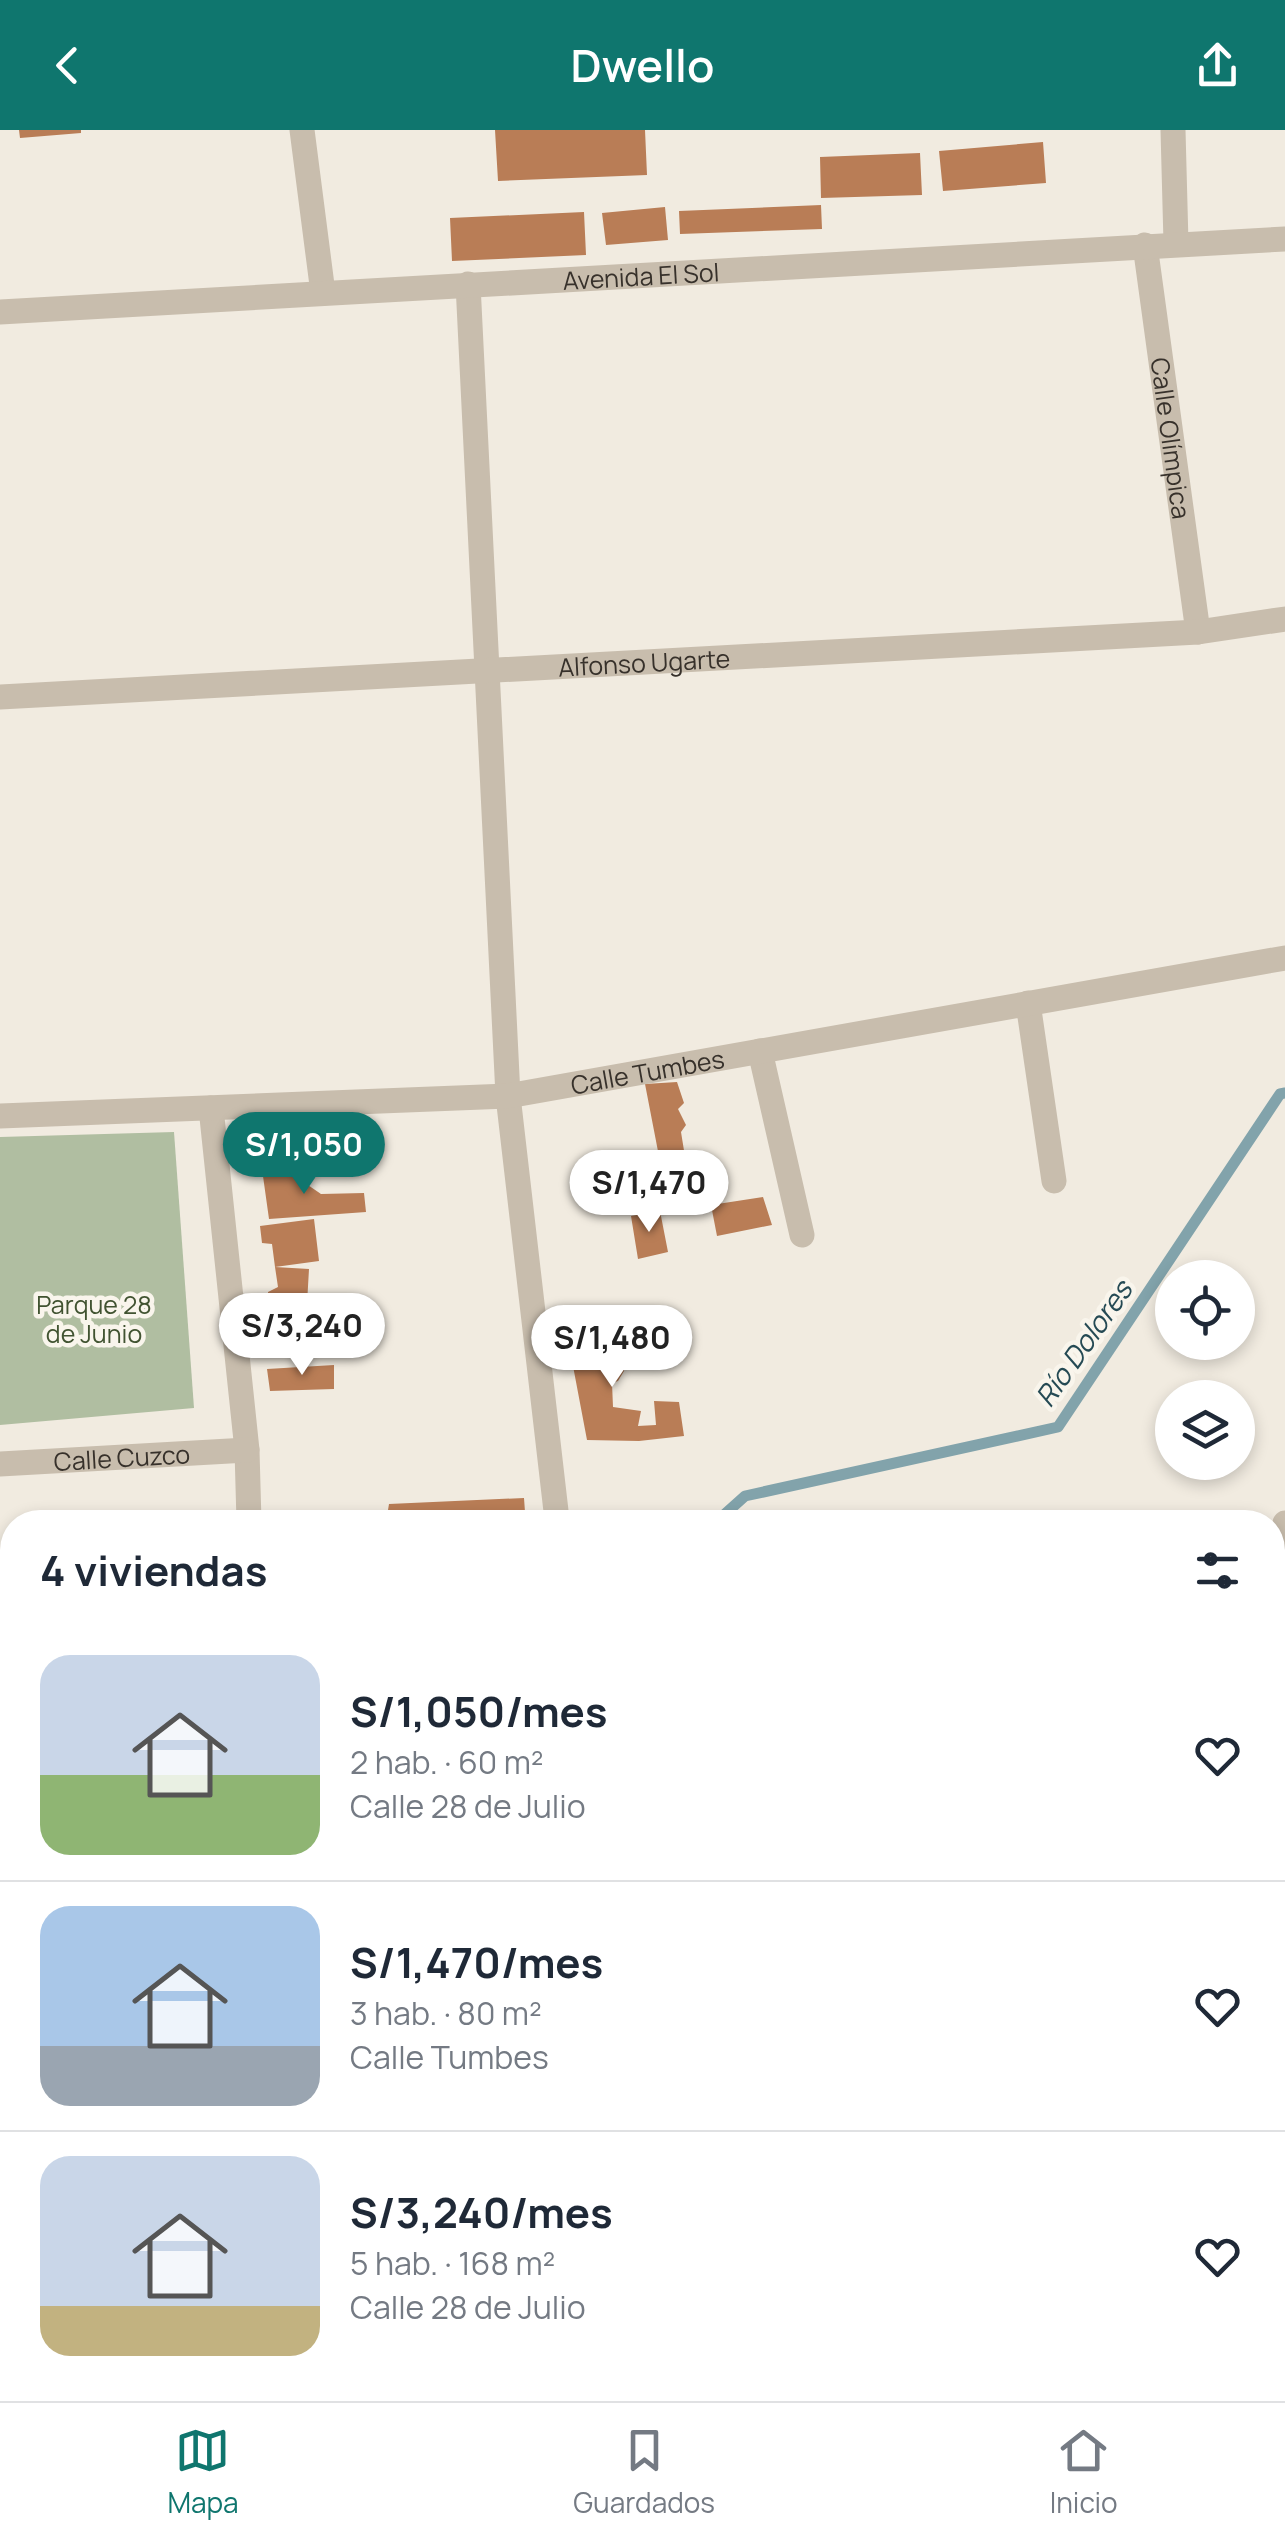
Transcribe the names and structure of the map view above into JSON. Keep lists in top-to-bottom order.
{
  "streets": {
    "street": [
      "Avenida El Sol",
      "Calle Olímpica",
      "Alfonso Ugarte",
      "Calle Tumbes",
      "Calle Cuzco"
    ]
  },
  "crossings": [
    ["Avenida El Sol", "Calle Olímpica"],
    ["Calle Olímpica", "Alfonso Ugarte"]
  ],
  "water": ["Río Dolores"],
  "parks": ["Parque 28 de Junio"],
  "page": {
    "header": "Dwello",
    "price": [
      "S/1,050",
      "S/1,470",
      "S/3,240",
      "S/1,480"
    ],
    "heading": "4 viviendas",
    "list": [
      {
        "name": "S/1,050/mes",
        "note": "2 hab. · 60 m² · Calle 28 de Julio"
      },
      {
        "name": "S/1,470/mes",
        "note": "3 hab. · 80 m² · Calle Tumbes"
      },
      {
        "name": "S/3,240/mes",
        "note": "5 hab. · 168 m² · Calle 28 de Julio"
      }
    ],
    "tabs": ["Mapa", "Guardados", "Inicio"]
  }
}
